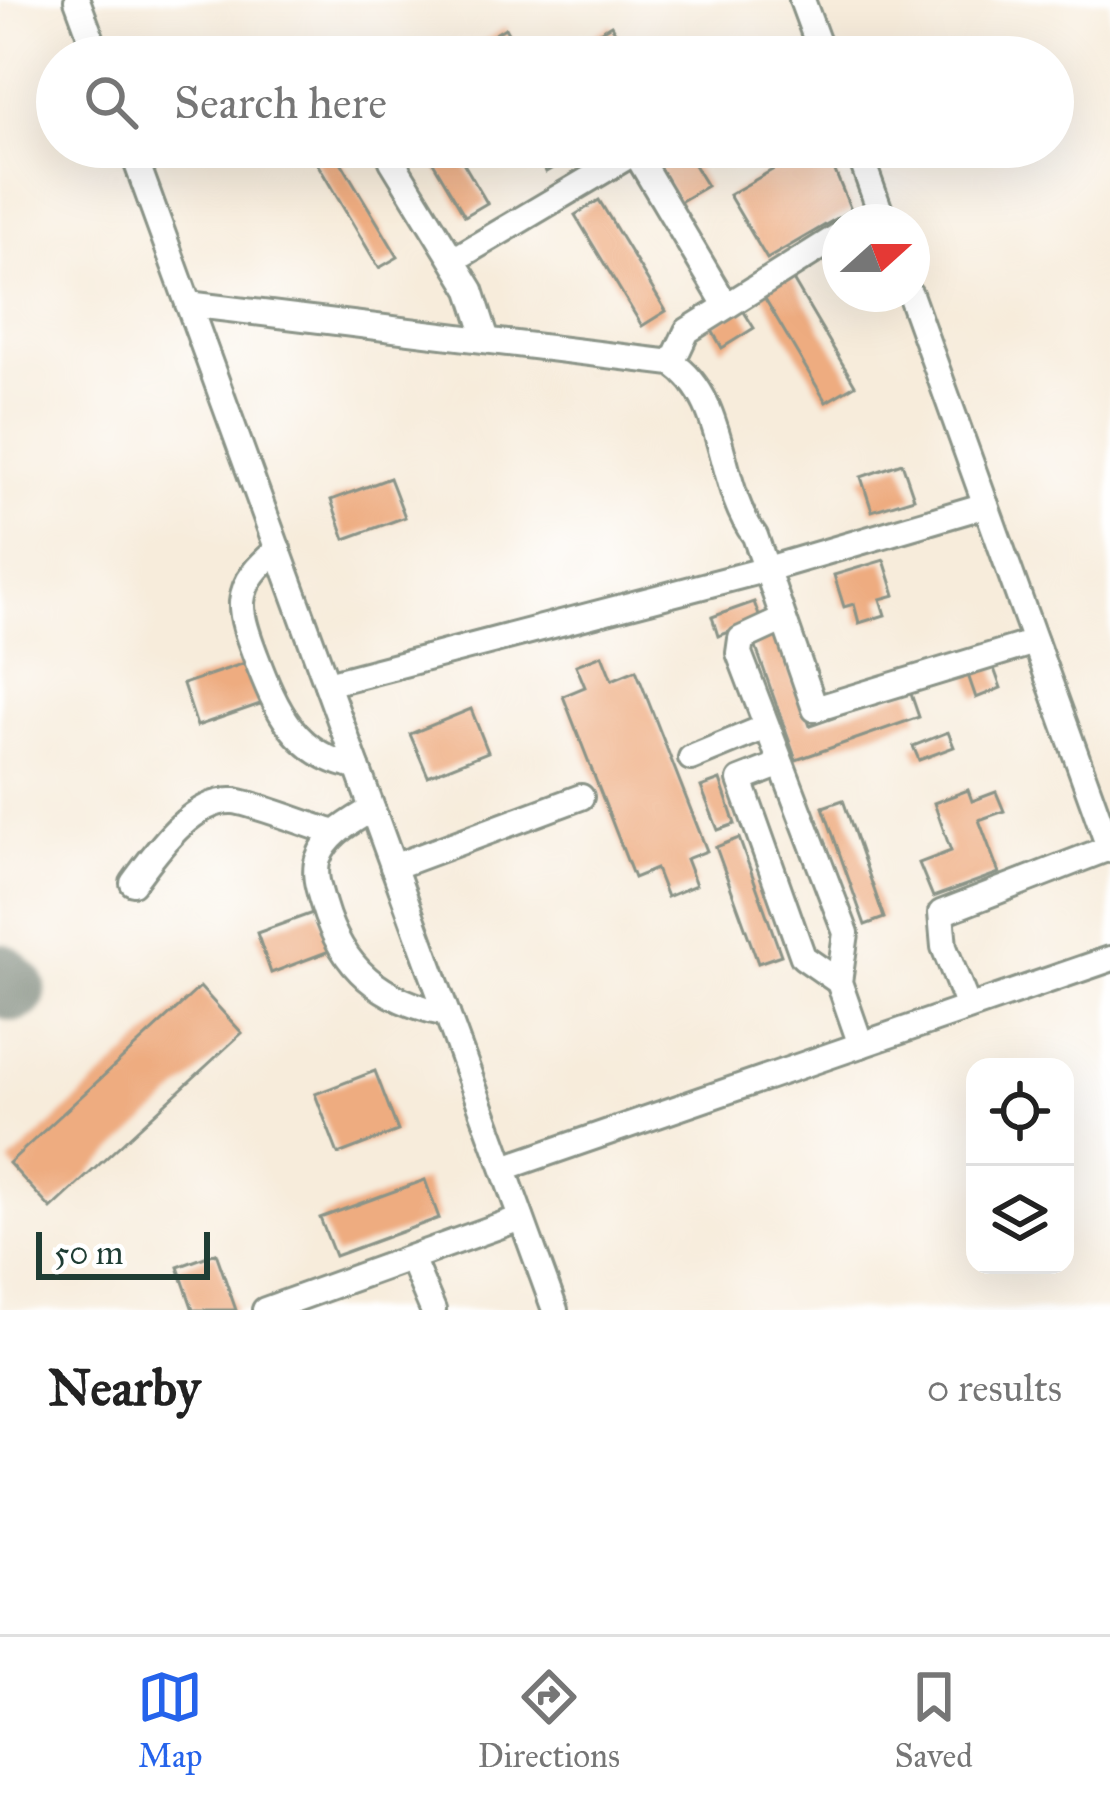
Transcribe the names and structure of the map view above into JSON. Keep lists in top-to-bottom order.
{
  "scale_bar": "50 m",
  "north": "right",
  "page": {
    "search": "Search here",
    "scale": "50 m",
    "heading": ["Nearby", "0 results"],
    "nav": ["Map", "Directions", "Saved"]
  }
}
